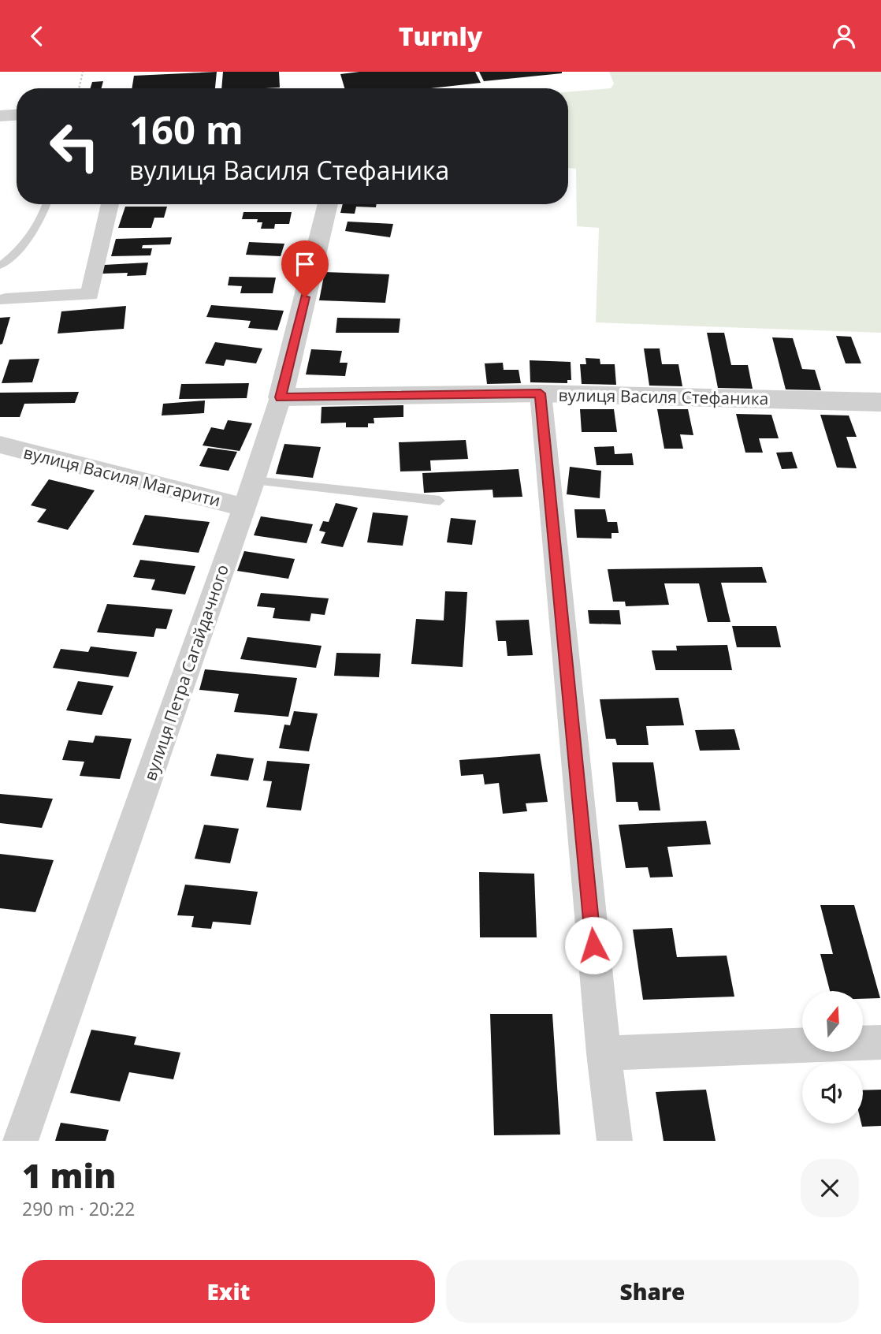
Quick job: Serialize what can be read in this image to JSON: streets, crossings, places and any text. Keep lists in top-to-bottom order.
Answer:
{
  "streets": {
    "street": ["вулиця Василя Стефаника", "вулиця Василя Магарити", "вулиця Петра Сагайдачного"]
  },
  "crossings": [
    ["вулиця Василя Стефаника", "вулиця Петра Сагайдачного"],
    ["вулиця Василя Магарити", "вулиця Петра Сагайдачного"]
  ],
  "north": "top",
  "page": {
    "header": "Turnly",
    "turn": ["160 m", "вулиця Василя Стефаника"],
    "heading": ["1 min", "290 m · 20:22"],
    "buttons": ["Exit", "Share"]
  }
}
